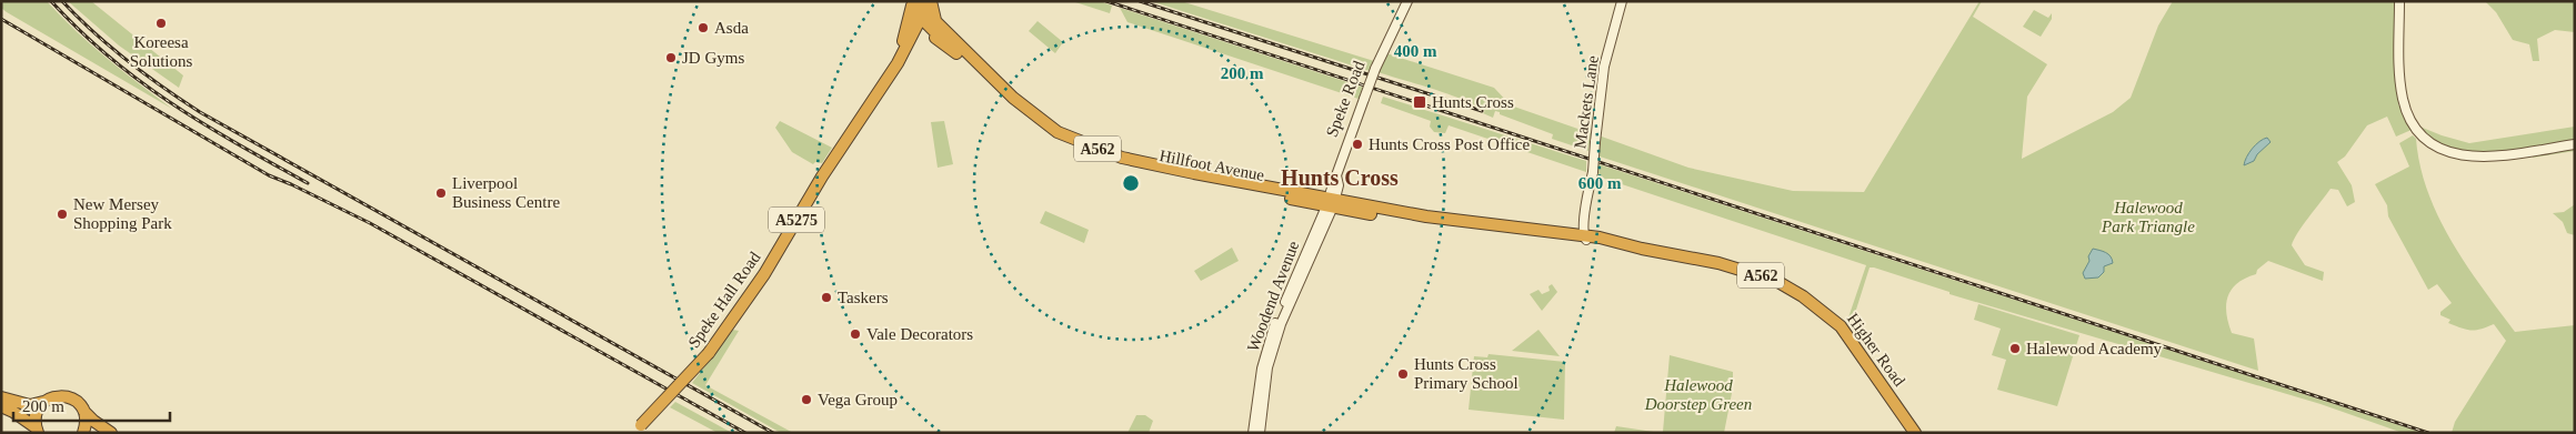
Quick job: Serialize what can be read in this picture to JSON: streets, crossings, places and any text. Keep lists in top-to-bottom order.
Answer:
{
  "streets": {
    "highway": [
      "A562",
      "Hillfoot Avenue",
      "A5275",
      "Speke Hall Road",
      "Higher Road"
    ],
    "street": ["Speke Road", "Mackets Lane", "Woodend Avenue"]
  },
  "crossings": [
    ["Speke Road", "Hillfoot Avenue"],
    ["Speke Road", "Woodend Avenue"],
    ["Mackets Lane", "Hillfoot Avenue"],
    ["Mackets Lane", "Higher Road"],
    ["Hillfoot Avenue", "Woodend Avenue"],
    ["Hillfoot Avenue", "Speke Hall Road"],
    ["Hillfoot Avenue", "Higher Road"]
  ],
  "districts": ["Hunts Cross"],
  "parks": ["Halewood Park Triangle", "Halewood Doorstep Green"],
  "places": {
    "other": [
      "Koreesa Solutions",
      "Asda",
      "JD Gyms",
      "Hunts Cross Post Office",
      "Liverpool Business Centre",
      "New Mersey Shopping Park",
      "Taskers",
      "Vale Decorators",
      "Halewood Academy",
      "Hunts Cross Primary School",
      "Vega Group"
    ],
    "transit": ["Hunts Cross"]
  },
  "scale_bar": "200 m",
  "rings": ["400 m", "200 m", "600 m"]
}
